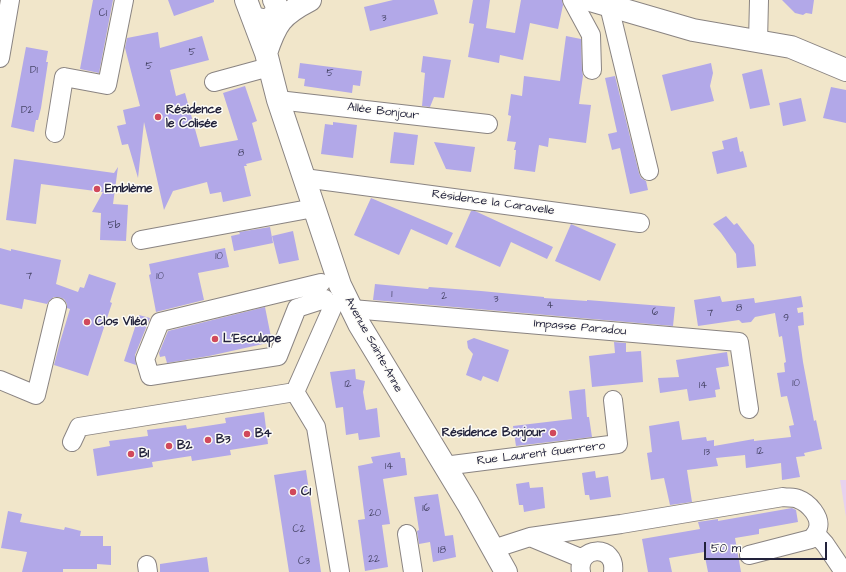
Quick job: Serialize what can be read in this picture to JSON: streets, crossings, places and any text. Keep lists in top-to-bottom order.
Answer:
{
  "streets": {
    "main road": ["Avenue Sainte-Anne"],
    "street": [
      "Allée Bonjour",
      "Résidence la Caravelle",
      "Impasse Paradou",
      "Rue Laurent Guerrero"
    ]
  },
  "crossings": [
    ["Allée Bonjour", "Avenue Sainte-Anne"],
    ["Résidence la Caravelle", "Avenue Sainte-Anne"],
    ["Impasse Paradou", "Avenue Sainte-Anne"],
    ["Avenue Sainte-Anne", "Rue Laurent Guerrero"]
  ],
  "places": [
    "Résidence le Colisée",
    "Emblème",
    "Clos Viléa",
    "L'Esculape",
    "Résidence Bonjour",
    "B4",
    "B3",
    "B2",
    "B1",
    "C1"
  ],
  "house_numbers": [
    "C1",
    "3",
    "5",
    "5",
    "D1",
    "5",
    "D2",
    "8",
    "5b",
    "10",
    "7",
    "10",
    "1",
    "2",
    "3",
    "4",
    "8",
    "6",
    "7",
    "9",
    "10",
    "12",
    "14",
    "12",
    "13",
    "14",
    "16",
    "20",
    "C2",
    "18",
    "22",
    "C3"
  ],
  "scale_bar": "50 m"
}
